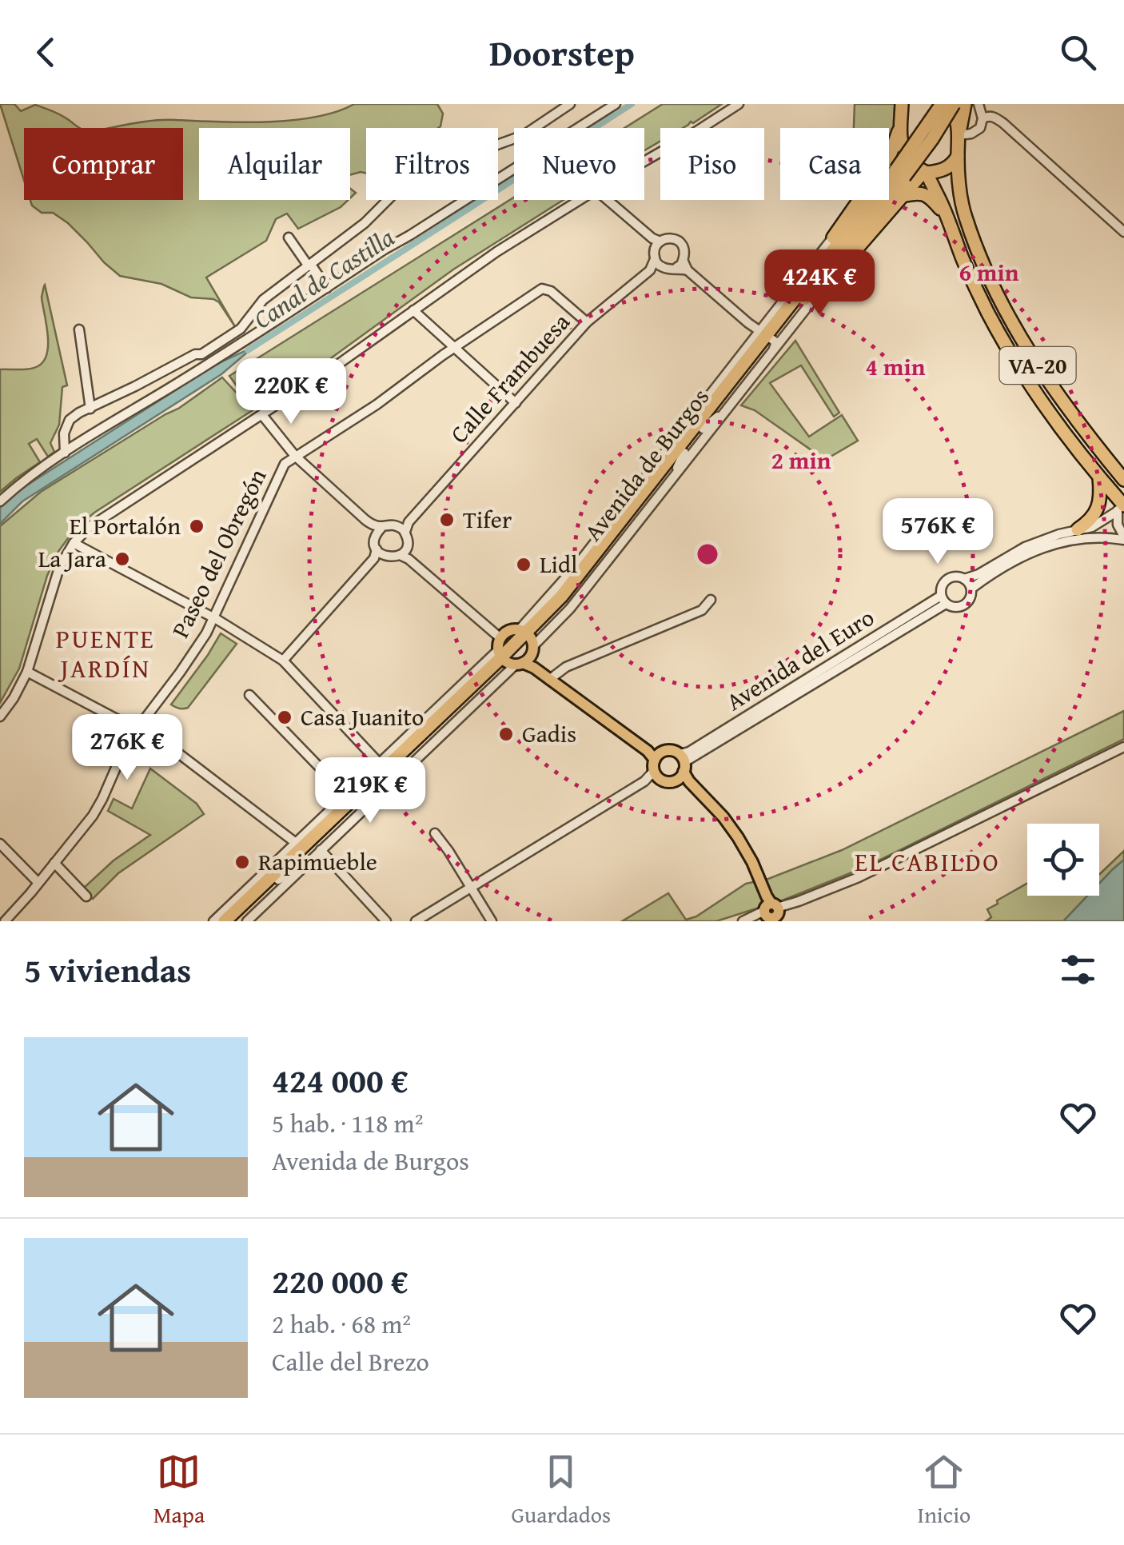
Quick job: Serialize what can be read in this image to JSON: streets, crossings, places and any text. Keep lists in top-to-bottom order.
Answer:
{
  "streets": {
    "highway": ["VA-20", "Avenida de Burgos"],
    "street": ["Calle Frambuesa", "Paseo del Obregón", "Avenida del Euro"]
  },
  "crossings": [
    ["Calle Frambuesa", "Paseo del Obregón"]
  ],
  "districts": ["PUENTE JARDÍN", "EL CABILDO"],
  "water": ["Canal de Castilla"],
  "places": [
    "Tifer",
    "El Portalón",
    "La Jara",
    "Lidl",
    "Casa Juanito",
    "Gadis",
    "Rapimueble"
  ],
  "page": {
    "header": "Doorstep",
    "chip": [
      "Comprar",
      "Alquilar",
      "Filtros",
      "Nuevo",
      "Piso",
      "Casa"
    ],
    "price": [
      "424K €",
      "220K €",
      "576K €",
      "276K €",
      "219K €"
    ],
    "heading": "5 viviendas",
    "list": [
      {
        "name": "424 000 €",
        "note": "5 hab. · 118 m² · Avenida de Burgos"
      },
      {
        "name": "220 000 €",
        "note": "2 hab. · 68 m² · Calle del Brezo"
      }
    ],
    "tabs": ["Mapa", "Guardados", "Inicio"]
  },
  "rings": ["6 min", "4 min", "2 min"]
}
